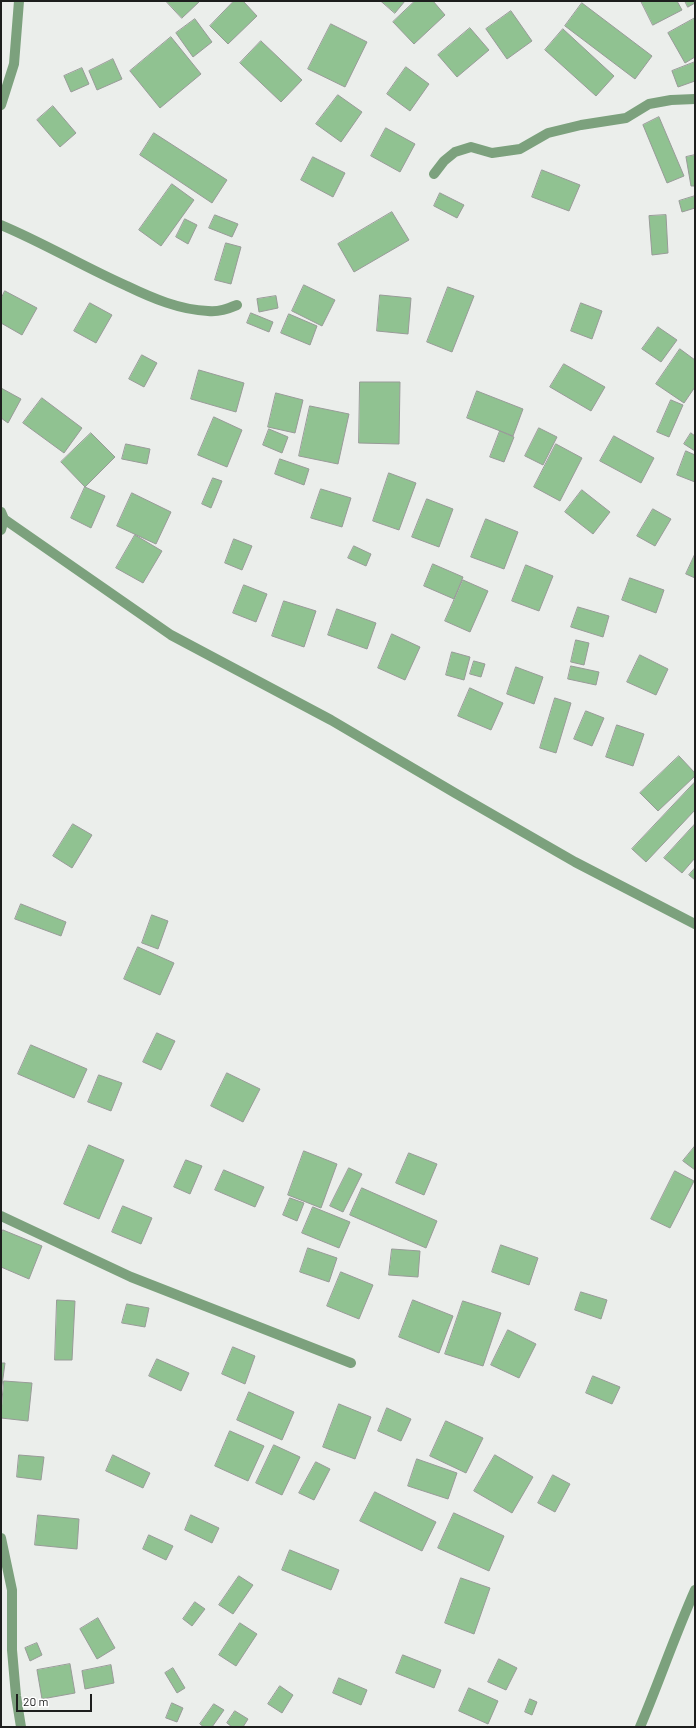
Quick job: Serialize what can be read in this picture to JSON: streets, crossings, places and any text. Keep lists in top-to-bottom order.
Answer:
{
  "scale_bar": "20 m"
}
